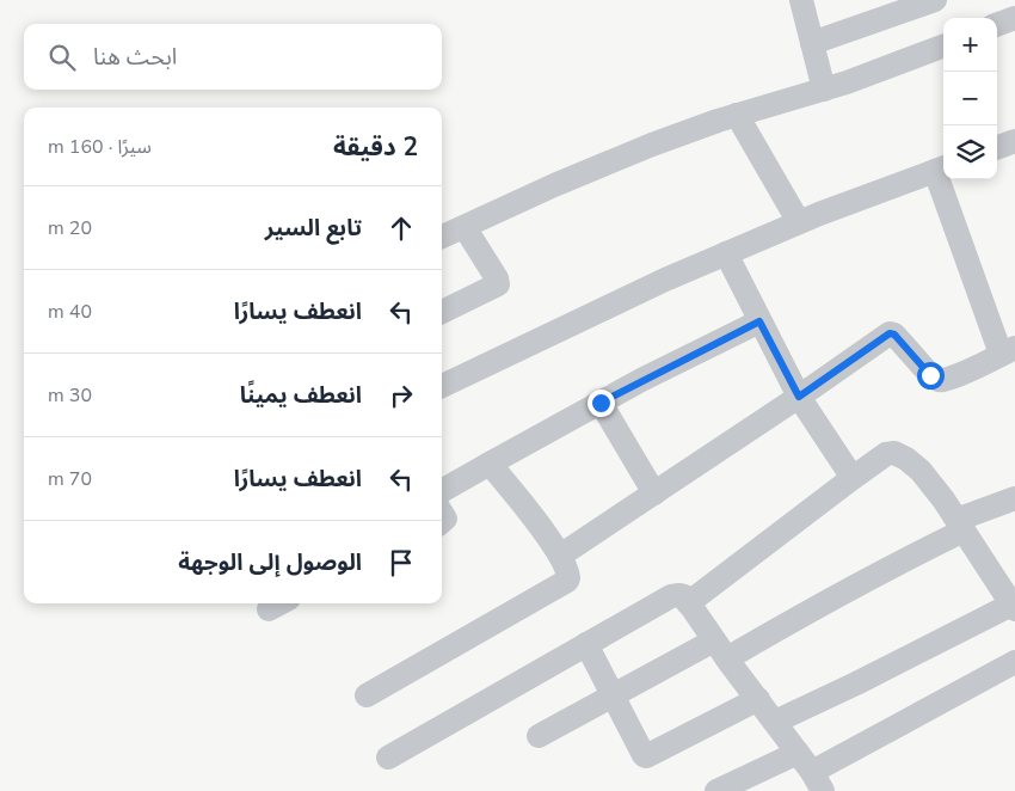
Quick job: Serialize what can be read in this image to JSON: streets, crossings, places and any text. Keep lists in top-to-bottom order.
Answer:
{
  "page": {
    "map_buttons": ["+", "−"],
    "search": "ابحث هنا",
    "heading": ["2 دقيقة", "سيرًا · 160 m"],
    "list": [
      ["تابع السير", "20 m"],
      ["انعطف يسارًا", "40 m"],
      ["انعطف يمينًا", "30 m"],
      ["انعطف يسارًا", "70 m"],
      "الوصول إلى الوجهة"
    ]
  }
}
